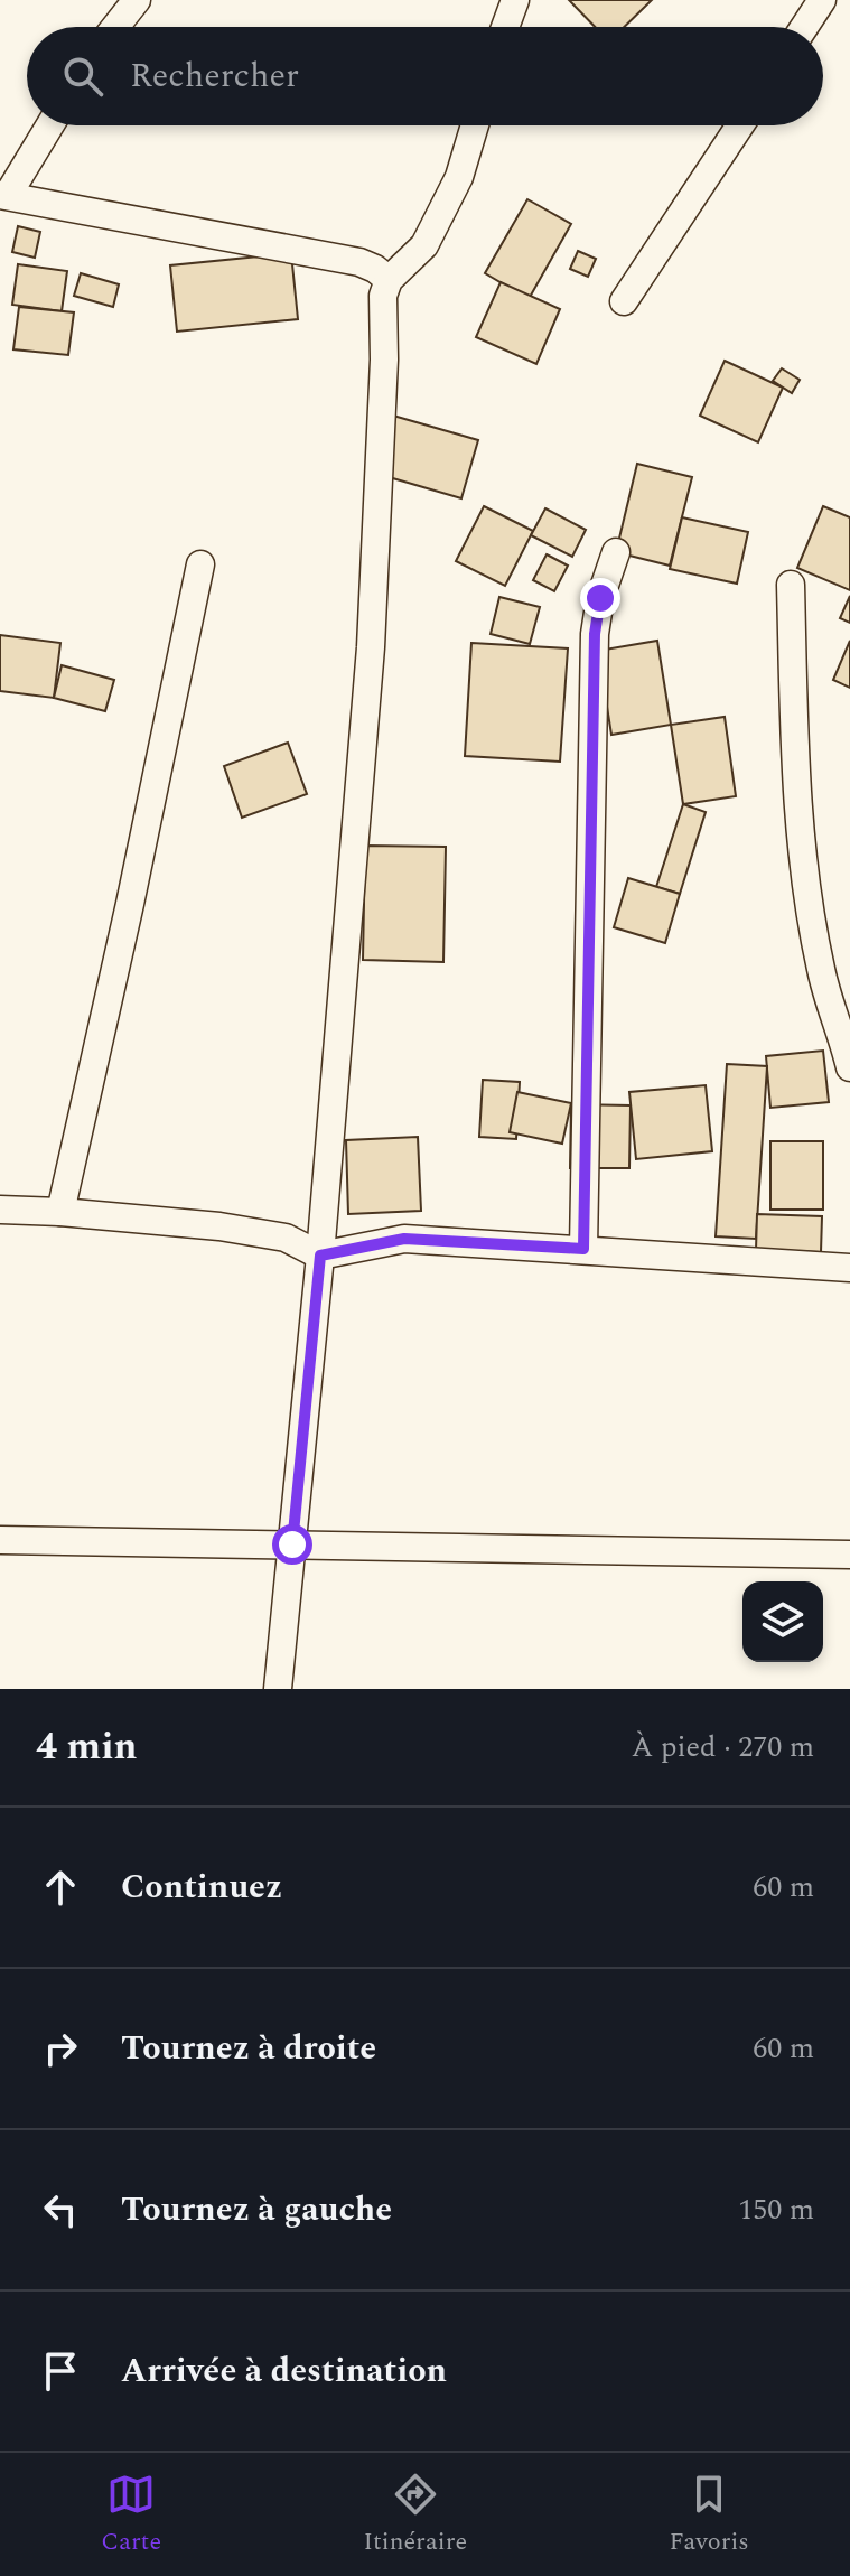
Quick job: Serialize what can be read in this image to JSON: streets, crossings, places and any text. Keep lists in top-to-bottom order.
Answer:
{
  "page": {
    "search": "Rechercher",
    "heading": ["4 min", "À pied · 270 m"],
    "list": [
      ["Continuez", "60 m"],
      ["Tournez à droite", "60 m"],
      ["Tournez à gauche", "150 m"],
      "Arrivée à destination"
    ],
    "nav": ["Carte", "Itinéraire", "Favoris"]
  }
}
